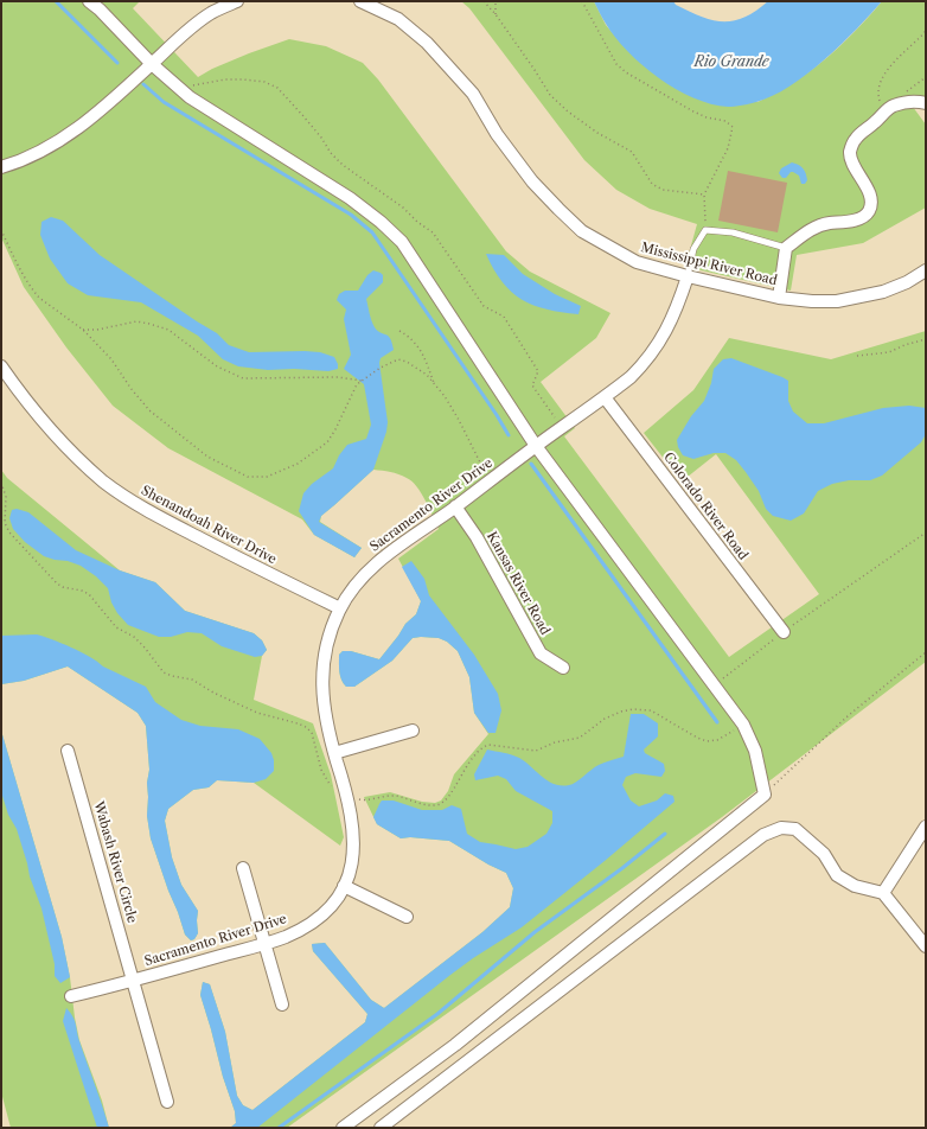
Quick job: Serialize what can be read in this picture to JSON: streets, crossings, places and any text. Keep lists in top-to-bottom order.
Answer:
{
  "streets": {
    "street": [
      "Mississippi River Road",
      "Sacramento River Drive",
      "Colorado River Road",
      "Shenandoah River Drive",
      "Kansas River Road",
      "Wabash River Circle"
    ]
  },
  "crossings": [
    ["Mississippi River Road", "Sacramento River Drive"],
    ["Sacramento River Drive", "Colorado River Road"],
    ["Sacramento River Drive", "Shenandoah River Drive"],
    ["Sacramento River Drive", "Kansas River Road"],
    ["Sacramento River Drive", "Wabash River Circle"]
  ],
  "water": ["Rio Grande"]
}
